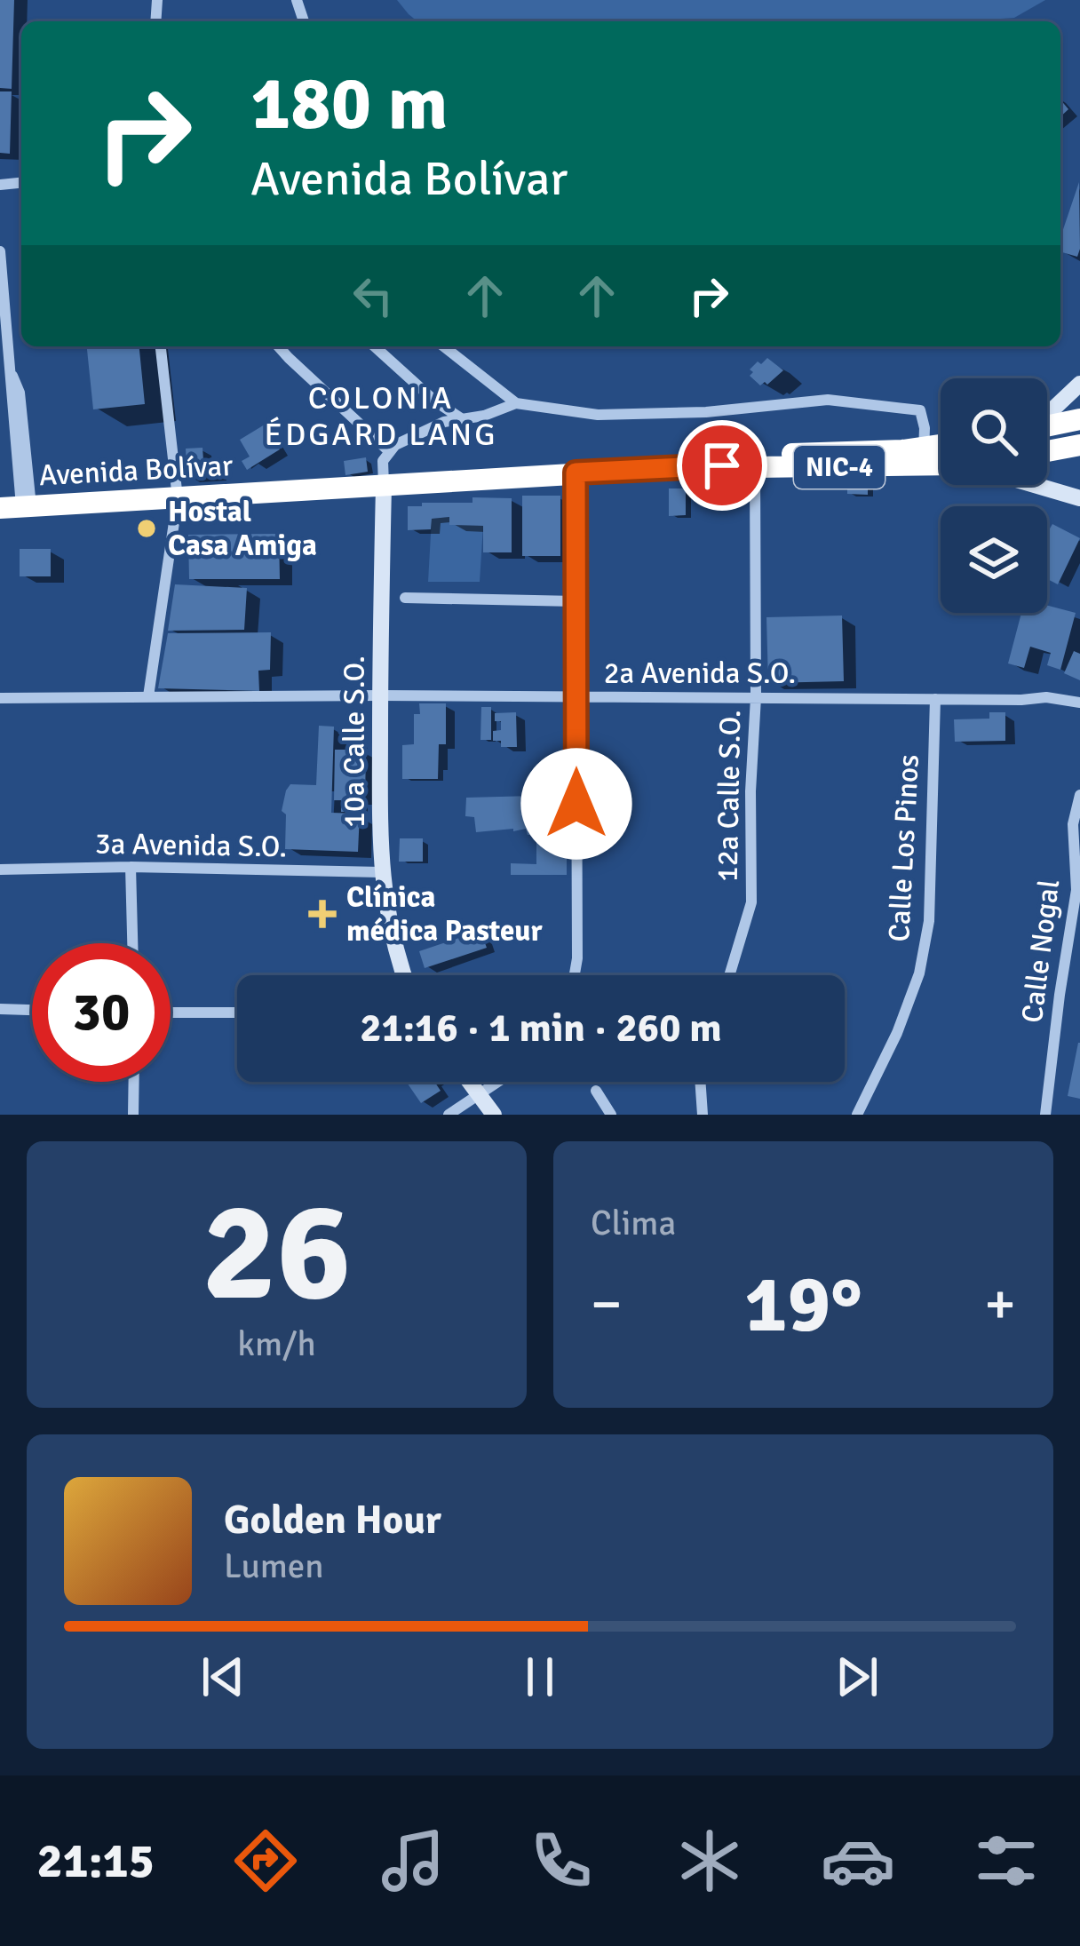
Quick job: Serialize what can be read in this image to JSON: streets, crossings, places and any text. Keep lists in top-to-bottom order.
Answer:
{
  "streets": {
    "highway": ["NIC-4", "Avenida Bolívar"],
    "street": [
      "2a Avenida S.O.",
      "10a Calle S.O.",
      "12a Calle S.O.",
      "3a Avenida S.O.",
      "Calle Los Pinos",
      "Calle Nogal"
    ]
  },
  "crossings": [
    ["Avenida Bolívar", "10a Calle S.O."],
    ["Avenida Bolívar", "12a Calle S.O."],
    ["2a Avenida S.O.", "10a Calle S.O."],
    ["2a Avenida S.O.", "12a Calle S.O."],
    ["2a Avenida S.O.", "Calle Los Pinos"],
    ["10a Calle S.O.", "3a Avenida S.O."]
  ],
  "districts": ["COLONIA ÉDGARD LANG"],
  "places": {
    "other": ["Hostal Casa Amiga"],
    "health": ["Clínica médica Pasteur"]
  },
  "page": {
    "turn": ["180 m", "Avenida Bolívar"],
    "limit": "30",
    "trip": "21:16 · 1 min · 260 m",
    "tile": [
      ["26", "km/h"],
      "Clima"
    ],
    "heat": ["−", "19°", "+"],
    "song": ["Golden Hour", "Lumen"],
    "tabs": "21:15"
  }
}
